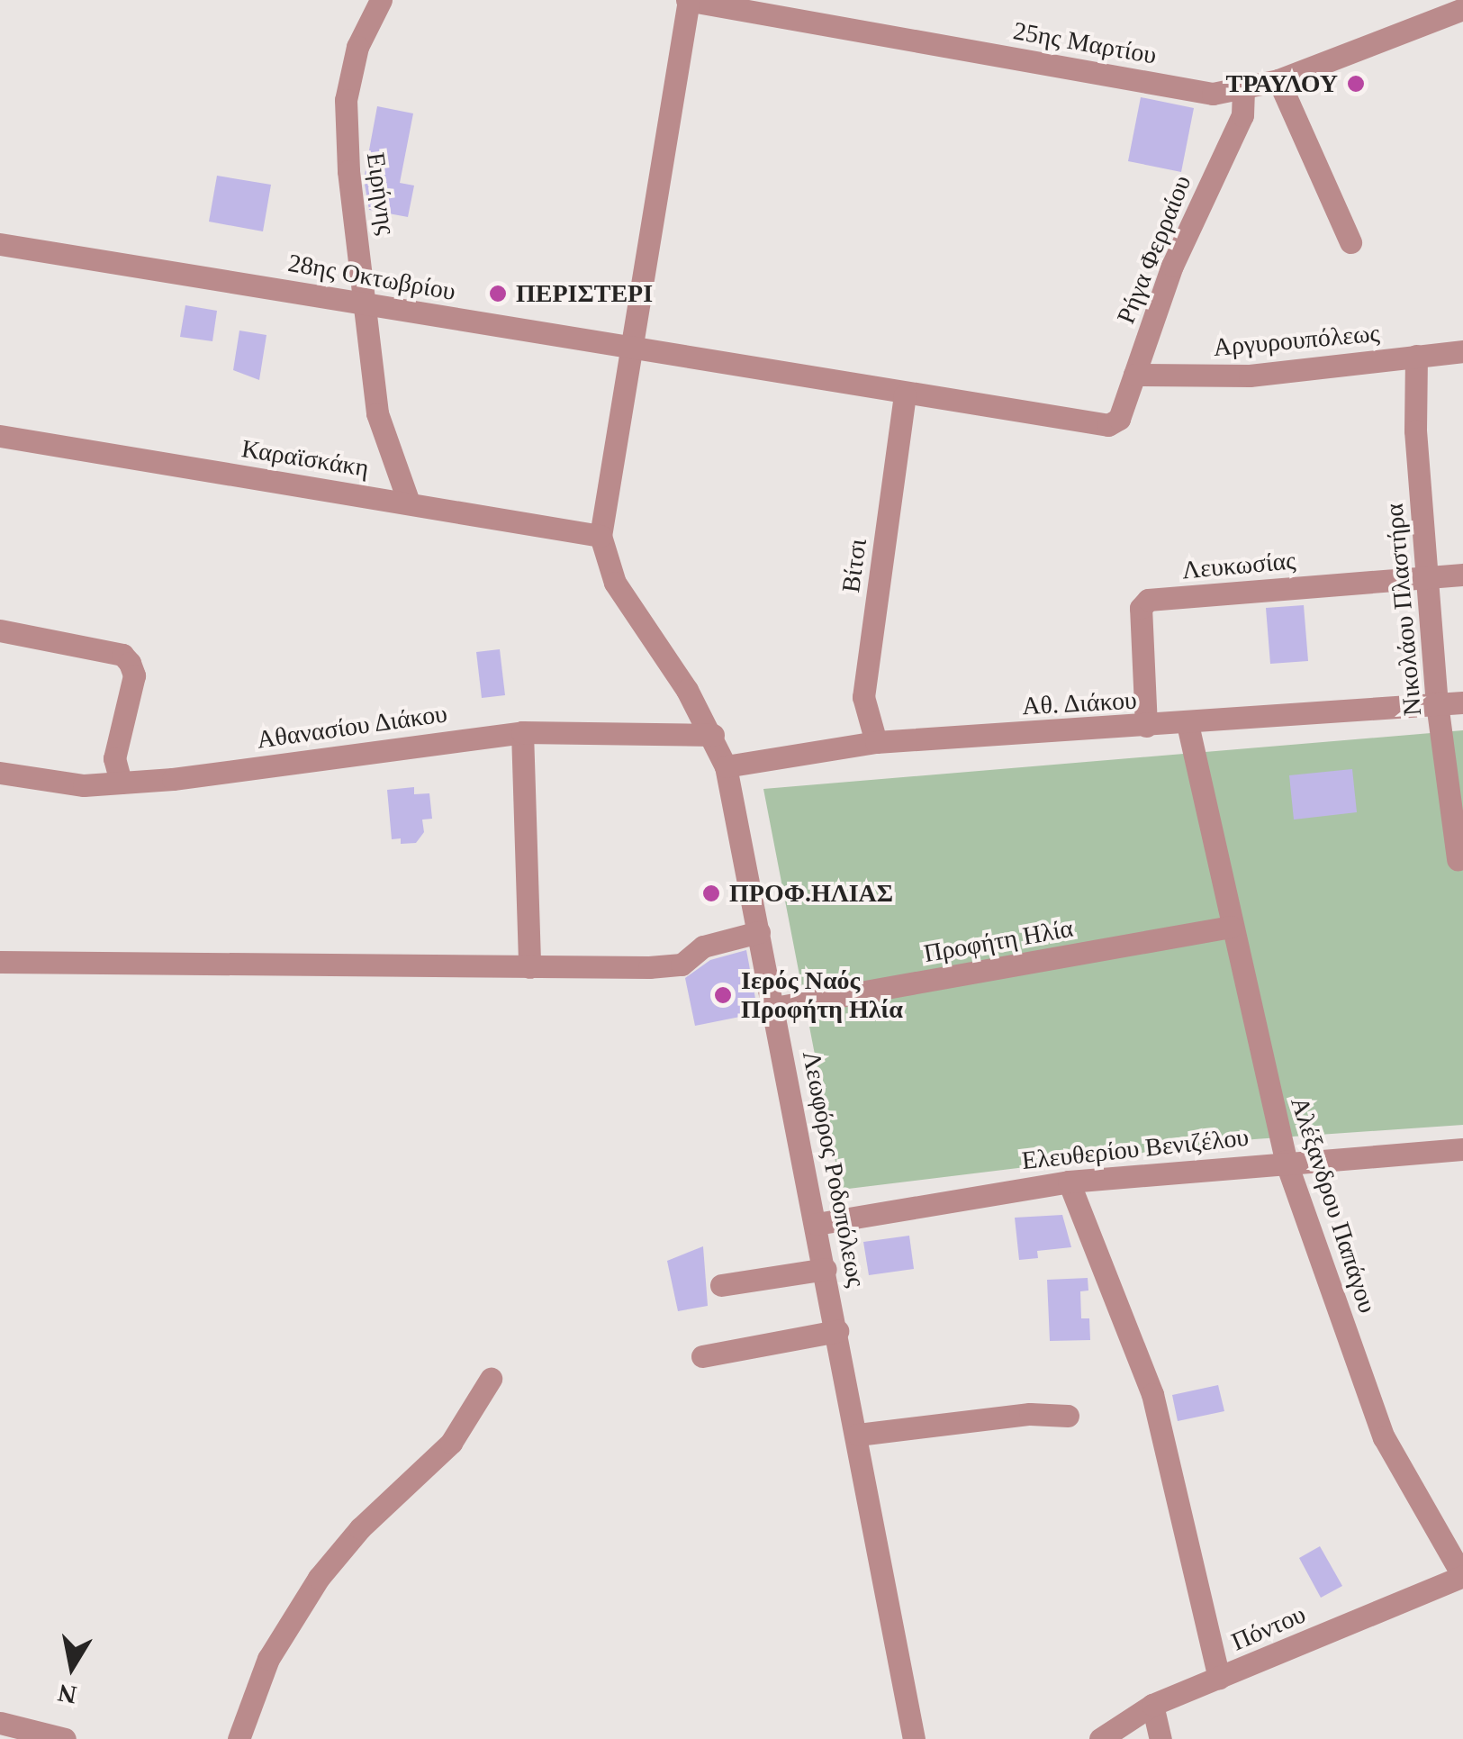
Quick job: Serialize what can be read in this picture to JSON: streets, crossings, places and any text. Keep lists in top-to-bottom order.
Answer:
{
  "streets": {
    "street": [
      "25ης Μαρτίου",
      "Ειρήνης",
      "Ρήγα Φερραίου",
      "28ης Οκτωβρίου",
      "Αργυρουπόλεως",
      "Καραϊσκάκη",
      "Βίτσι",
      "Λευκωσίας",
      "Νικολάου Πλαστήρα",
      "Αθ. Διάκου",
      "Αθανασίου Διάκου",
      "Προφήτη Ηλία",
      "Ελευθερίου Βενιζέλου",
      "Λεωφόρος Ροδοπόλεως",
      "Αλέξανδρου Παπάγου",
      "Πόντου"
    ]
  },
  "crossings": [
    ["25ης Μαρτίου", "Ρήγα Φερραίου"],
    ["25ης Μαρτίου", "Λεωφόρος Ροδοπόλεως"],
    ["Ειρήνης", "28ης Οκτωβρίου"],
    ["Ειρήνης", "Καραϊσκάκη"],
    ["Ρήγα Φερραίου", "28ης Οκτωβρίου"],
    ["Ρήγα Φερραίου", "Αργυρουπόλεως"],
    ["28ης Οκτωβρίου", "Βίτσι"],
    ["28ης Οκτωβρίου", "Λεωφόρος Ροδοπόλεως"],
    ["Αργυρουπόλεως", "Νικολάου Πλαστήρα"],
    ["Καραϊσκάκη", "Λεωφόρος Ροδοπόλεως"],
    ["Βίτσι", "Αθ. Διάκου"],
    ["Λευκωσίας", "Νικολάου Πλαστήρα"],
    ["Λευκωσίας", "Αθ. Διάκου"],
    ["Νικολάου Πλαστήρα", "Αθ. Διάκου"],
    ["Αθ. Διάκου", "Λεωφόρος Ροδοπόλεως"],
    ["Αθ. Διάκου", "Αλέξανδρου Παπάγου"],
    ["Αθανασίου Διάκου", "Λεωφόρος Ροδοπόλεως"],
    ["Προφήτη Ηλία", "Λεωφόρος Ροδοπόλεως"],
    ["Προφήτη Ηλία", "Αλέξανδρου Παπάγου"],
    ["Ελευθερίου Βενιζέλου", "Λεωφόρος Ροδοπόλεως"],
    ["Ελευθερίου Βενιζέλου", "Αλέξανδρου Παπάγου"],
    ["Αλέξανδρου Παπάγου", "Πόντου"]
  ],
  "places": [
    "ΤΡΑΥΛΟΥ",
    "ΠΕΡΙΣΤΕΡΙ",
    "ΠΡΟΦ.ΗΛΙΑΣ",
    "Ιερός Ναός Προφήτη Ηλία"
  ],
  "north": "bottom"
}
